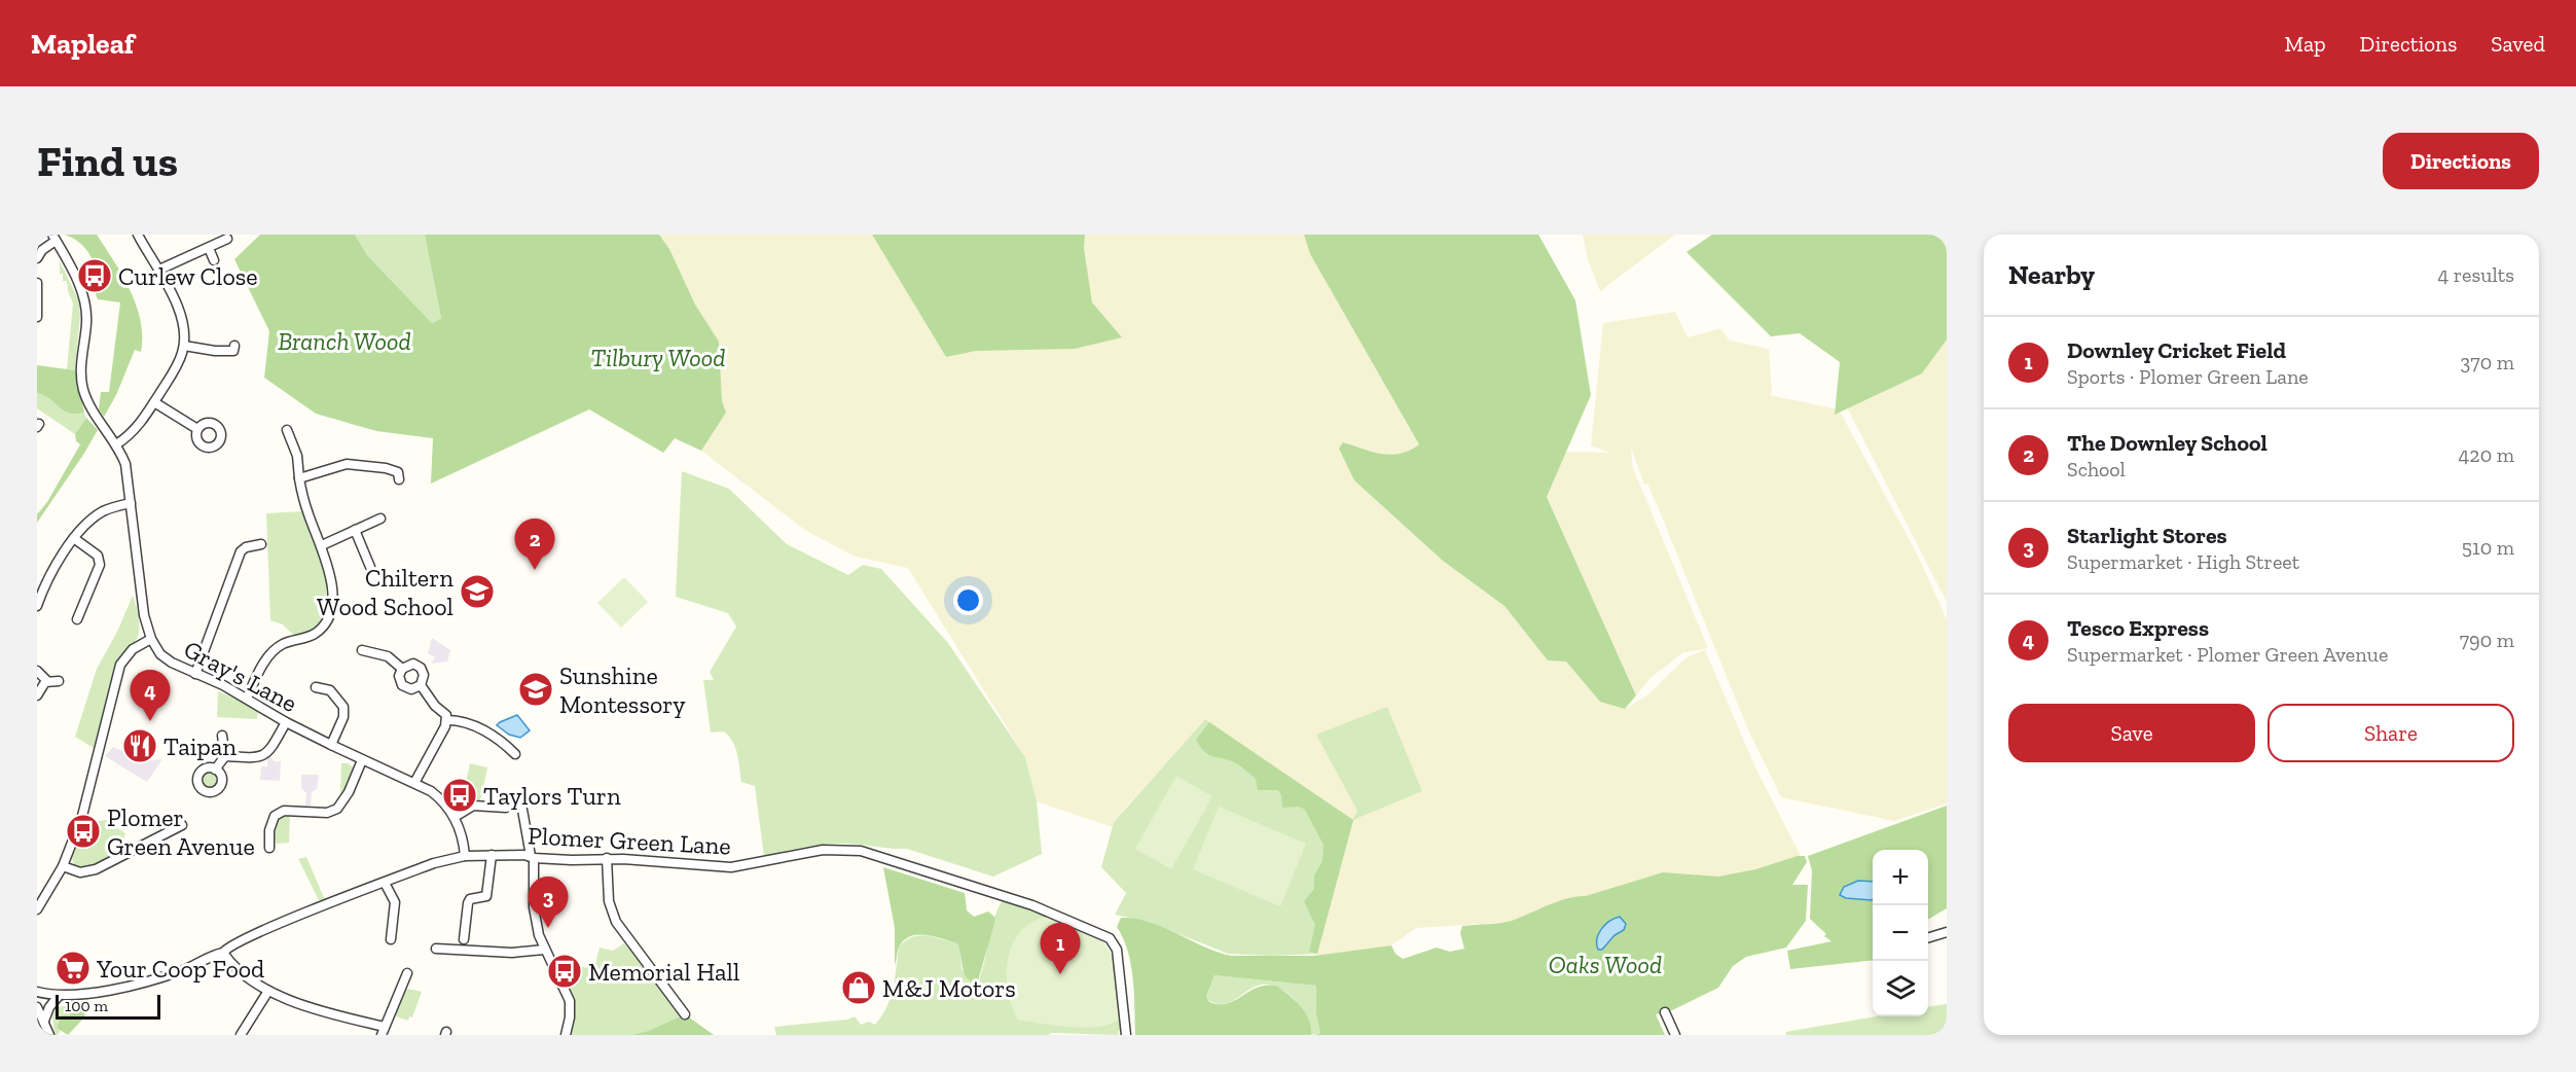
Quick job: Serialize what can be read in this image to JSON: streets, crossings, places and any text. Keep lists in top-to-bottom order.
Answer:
{
  "streets": {
    "street": ["Gray's Lane", "Plomer Green Lane"]
  },
  "crossings": [
    ["Gray's Lane", "Plomer Green Lane"]
  ],
  "parks": ["Branch Wood", "Tilbury Wood", "Oaks Wood"],
  "places": {
    "bus stop": [
      "Curlew Close",
      "Taylors Turn",
      "Plomer Green Avenue",
      "Memorial Hall"
    ],
    "school or university": ["Chiltern Wood School", "Sunshine Montessory"],
    "restaurant": ["Taipan"],
    "supermarket": ["Your Coop Food"],
    "shop": ["M&J Motors"]
  },
  "scale_bar": "100 m",
  "page": {
    "header": "Mapleaf",
    "nav": ["Map", "Directions", "Saved"],
    "buttons": [
      "Directions",
      ["Save", "Share"]
    ],
    "title": "Find us",
    "heading": ["Nearby", "4 results"],
    "list": [
      {
        "mark": "1",
        "name": "Downley Cricket Field",
        "note": "Sports · Plomer Green Lane",
        "value": "370 m"
      },
      {
        "mark": "2",
        "name": "The Downley School",
        "note": "School",
        "value": "420 m"
      },
      {
        "mark": "3",
        "name": "Starlight Stores",
        "note": "Supermarket · High Street",
        "value": "510 m"
      },
      {
        "mark": "4",
        "name": "Tesco Express",
        "note": "Supermarket · Plomer Green Avenue",
        "value": "790 m"
      }
    ],
    "pins": [
      "2",
      "4",
      "3",
      "1"
    ],
    "map_buttons": ["+", "−"],
    "scale": "100 m"
  }
}
